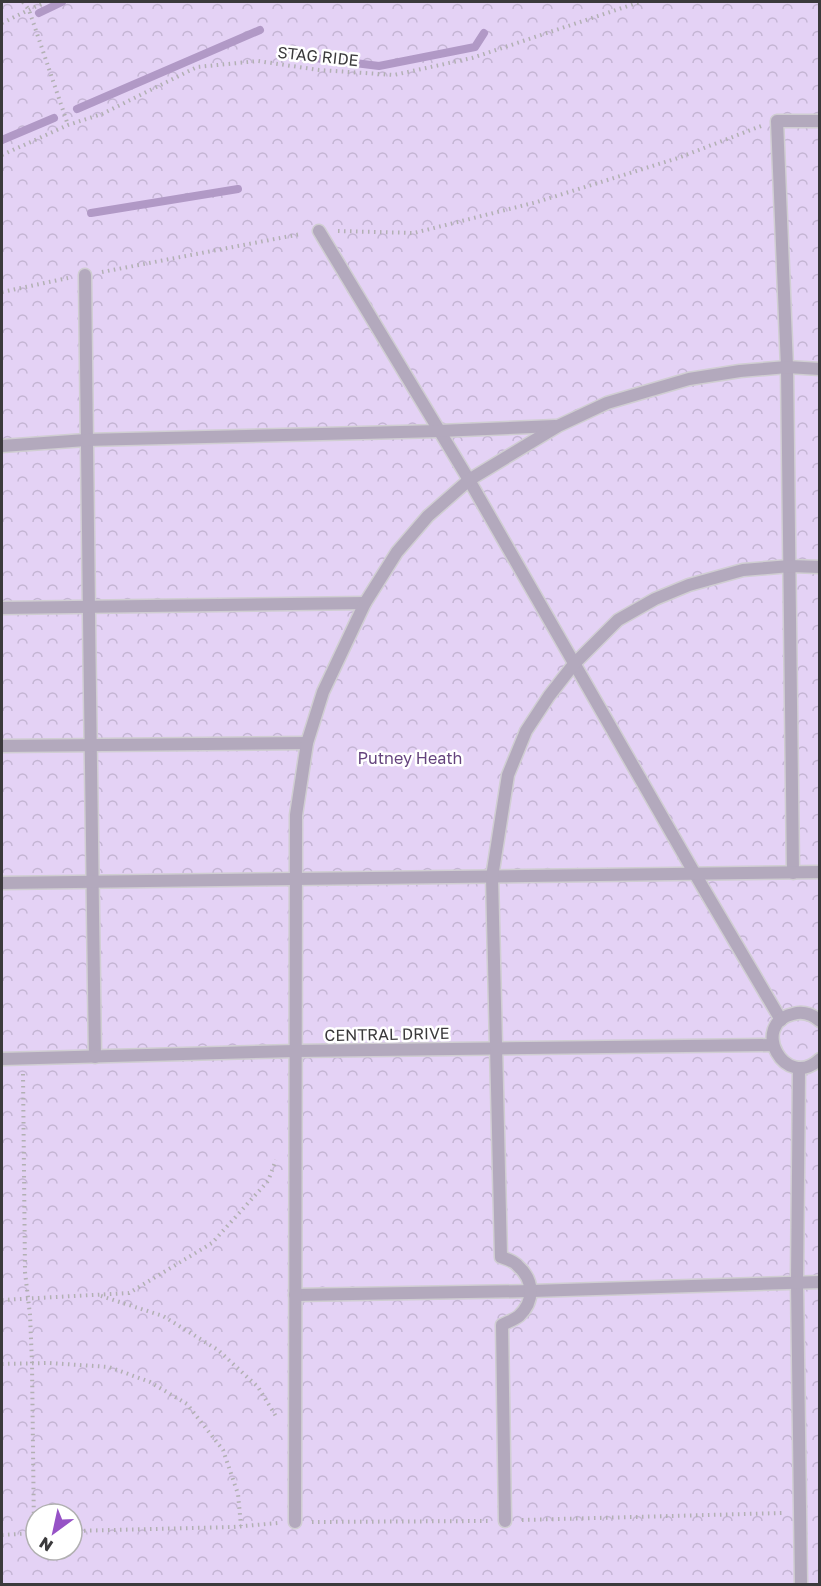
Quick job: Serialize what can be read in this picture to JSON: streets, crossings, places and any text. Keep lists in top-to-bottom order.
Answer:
{
  "streets": {
    "lane": ["CENTRAL DRIVE"],
    "path": ["STAG RIDE"]
  },
  "parks": ["Putney Heath"],
  "north": "bottom left"
}
